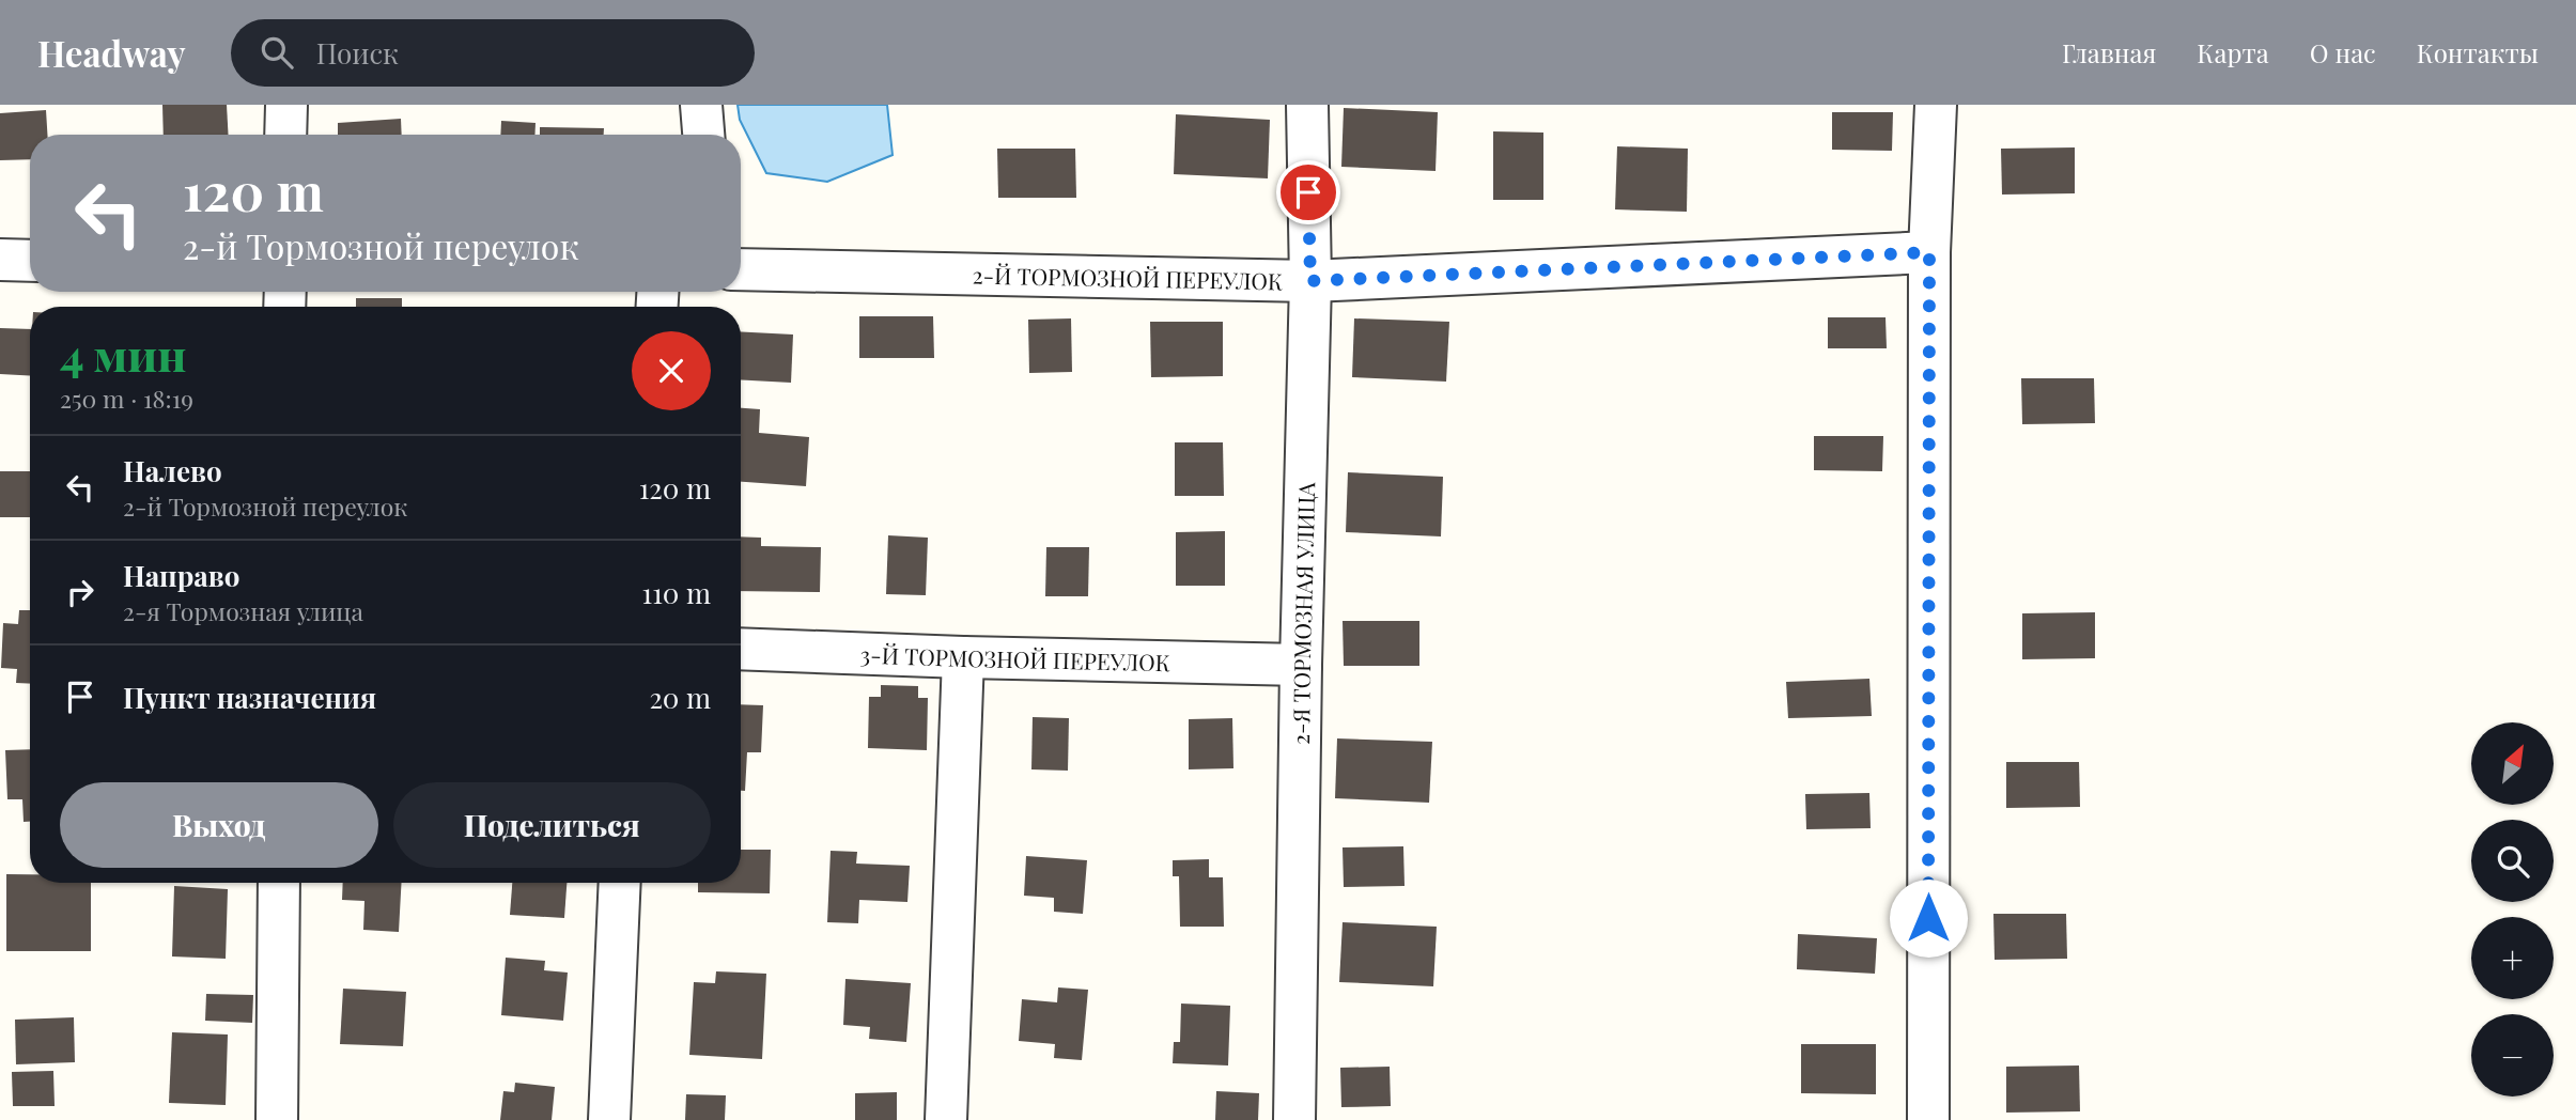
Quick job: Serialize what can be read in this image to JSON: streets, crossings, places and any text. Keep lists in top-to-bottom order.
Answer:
{
  "streets": {
    "street": ["2-Й ТОРМОЗНОЙ ПЕРЕУЛОК", "2-Я ТОРМОЗНАЯ УЛИЦА", "3-Й ТОРМОЗНОЙ ПЕРЕУЛОК"]
  },
  "crossings": [
    ["2-Й ТОРМОЗНОЙ ПЕРЕУЛОК", "2-Я ТОРМОЗНАЯ УЛИЦА"],
    ["2-Я ТОРМОЗНАЯ УЛИЦА", "3-Й ТОРМОЗНОЙ ПЕРЕУЛОК"]
  ],
  "north": "top right",
  "page": {
    "header": "Headway",
    "search": "Поиск",
    "nav": [
      "Главная",
      "Карта",
      "О нас",
      "Контакты"
    ],
    "turn": ["120 m", "2-й Тормозной переулок"],
    "heading": ["4 мин", "250 m · 18:19"],
    "list": [
      {
        "name": "Налево",
        "note": "2-й Тормозной переулок",
        "value": "120 m"
      },
      {
        "name": "Направо",
        "note": "2-я Тормозная улица",
        "value": "110 m"
      },
      {
        "name": "Пункт назначения",
        "value": "20 m"
      }
    ],
    "map_buttons": ["+", "−"],
    "buttons": ["Выход", "Поделиться"]
  }
}
